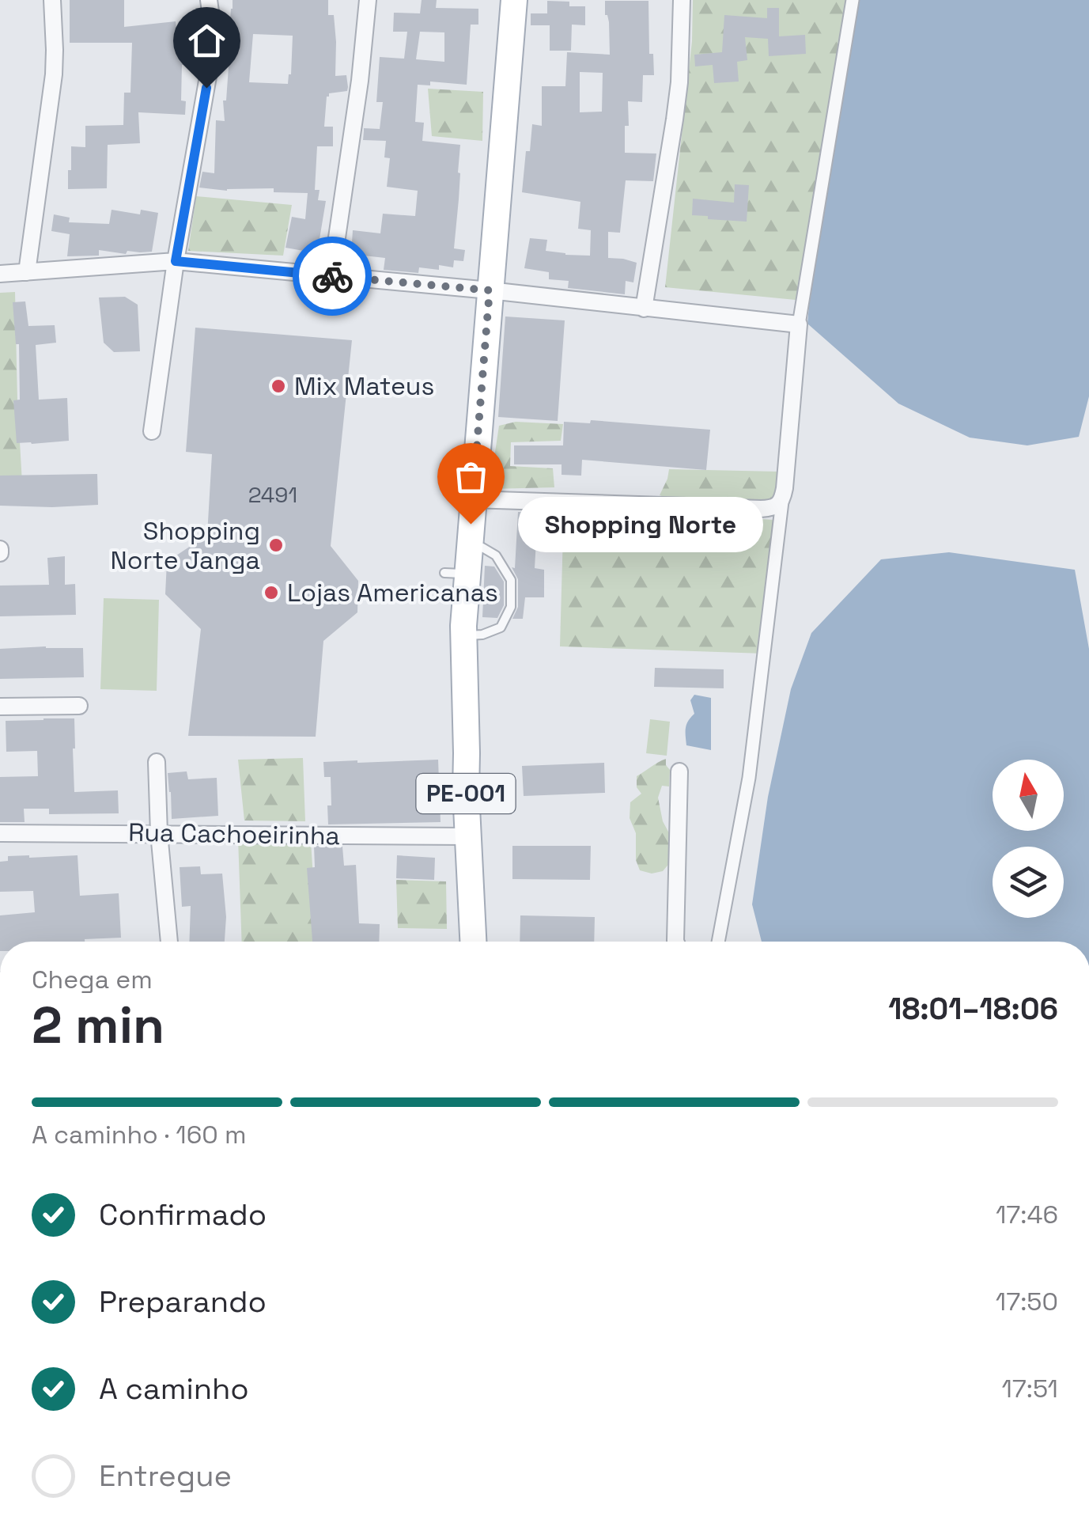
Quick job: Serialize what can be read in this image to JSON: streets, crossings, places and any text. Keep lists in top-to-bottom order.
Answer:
{
  "streets": {
    "main road": ["PE-001"],
    "street": ["Rua Cachoeirinha"]
  },
  "crossings": [
    ["PE-001", "Rua Cachoeirinha"]
  ],
  "places": [
    "Mix Mateus",
    "Shopping Norte",
    "Shopping Norte Janga",
    "Lojas Americanas"
  ],
  "house_numbers": ["2491"],
  "north": "top",
  "page": {
    "bubble": "Shopping Norte",
    "heading": ["2 min", "Chega em", "18:01–18:06"],
    "bar": "A caminho · 160 m",
    "list": [
      ["Confirmado", "17:46"],
      ["Preparando", "17:50"],
      ["A caminho", "17:51"],
      "Entregue"
    ]
  }
}
